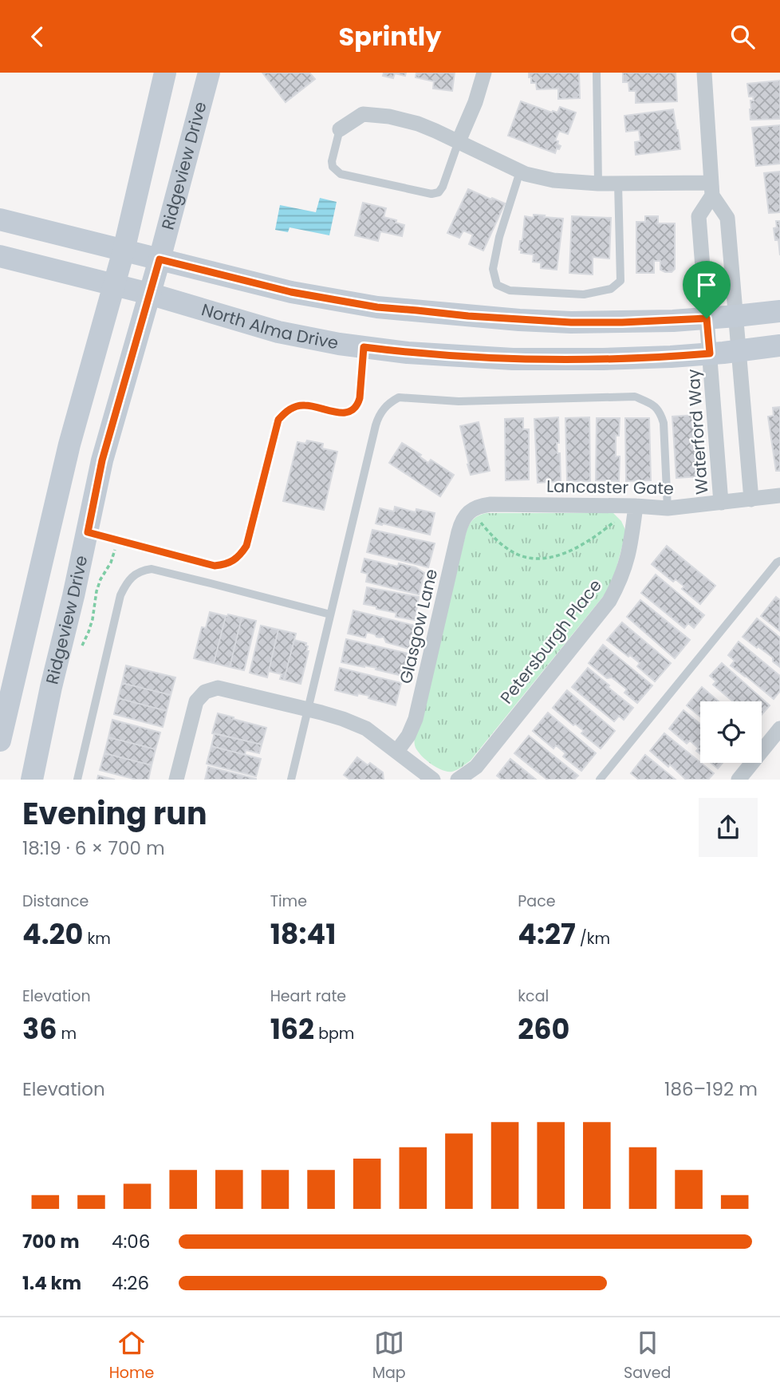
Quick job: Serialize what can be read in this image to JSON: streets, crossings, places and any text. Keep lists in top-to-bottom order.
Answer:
{
  "streets": {
    "main road": ["Ridgeview Drive", "North Alma Drive"],
    "street": [
      "Waterford Way",
      "Lancaster Gate",
      "Glasgow Lane",
      "Petersburgh Place"
    ]
  },
  "crossings": [
    ["Ridgeview Drive", "North Alma Drive"],
    ["North Alma Drive", "Waterford Way"],
    ["Waterford Way", "Lancaster Gate"],
    ["Lancaster Gate", "Glasgow Lane"],
    ["Lancaster Gate", "Petersburgh Place"]
  ],
  "page": {
    "header": "Sprintly",
    "heading": ["Evening run", "18:19 · 6 × 700 m"],
    "stats": [
      ["Distance", "4.20 km"],
      ["Time", "18:41"],
      ["Pace", "4:27 /km"],
      ["Elevation", "36 m"],
      ["Heart rate", "162 bpm"],
      ["kcal", "260"]
    ],
    "chart": ["Elevation", "186–192 m"],
    "list": [
      {
        "name": "700 m",
        "note": "4:06"
      },
      {
        "name": "1.4 km",
        "note": "4:26"
      }
    ],
    "tabs": ["Home", "Map", "Saved"]
  }
}
